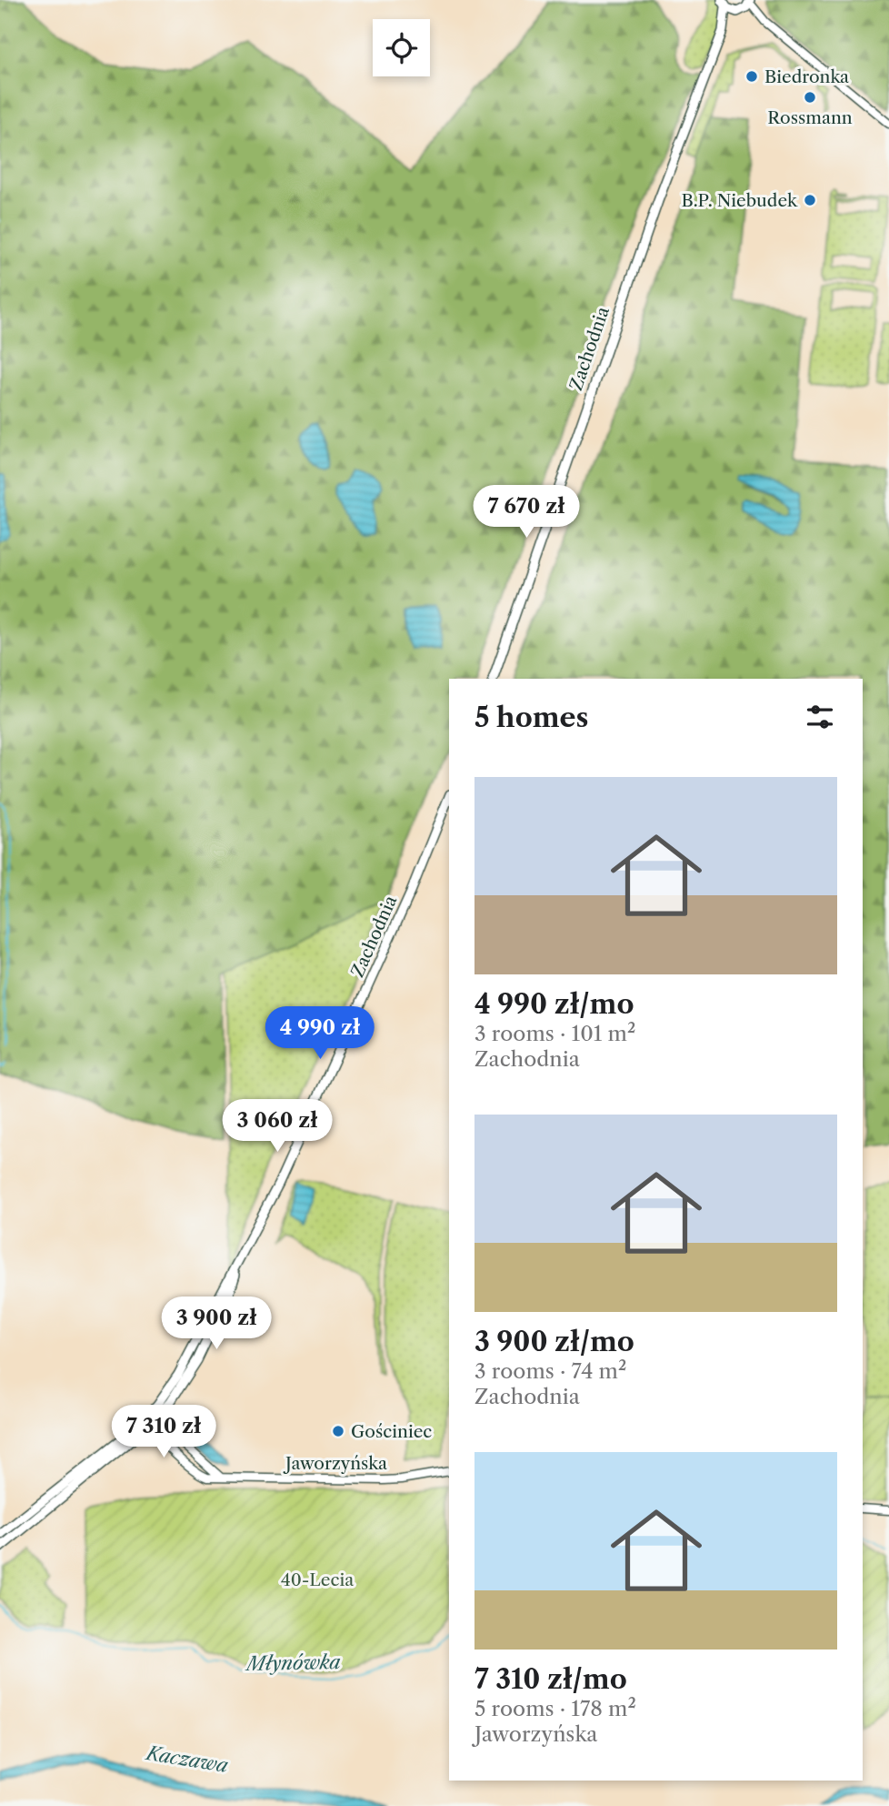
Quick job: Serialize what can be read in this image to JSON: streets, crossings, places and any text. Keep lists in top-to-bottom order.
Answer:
{
  "streets": {
    "main road": ["Zachodnia"],
    "street": ["Jaworzyńska"]
  },
  "crossings": [
    ["Zachodnia", "Jaworzyńska"]
  ],
  "water": ["Młynówka", "Kaczawa"],
  "parks": ["40-Lecia"],
  "places": [
    "Biedronka",
    "Rossmann",
    "B.P. Niebudek",
    "Gościniec"
  ],
  "page": {
    "price": [
      "7 670 zł",
      "4 990 zł",
      "3 060 zł",
      "3 900 zł",
      "7 310 zł"
    ],
    "heading": "5 homes",
    "list": [
      {
        "name": "4 990 zł/mo",
        "note": "3 rooms · 101 m² · Zachodnia"
      },
      {
        "name": "3 900 zł/mo",
        "note": "3 rooms · 74 m² · Zachodnia"
      },
      {
        "name": "7 310 zł/mo",
        "note": "5 rooms · 178 m² · Jaworzyńska"
      }
    ]
  }
}
